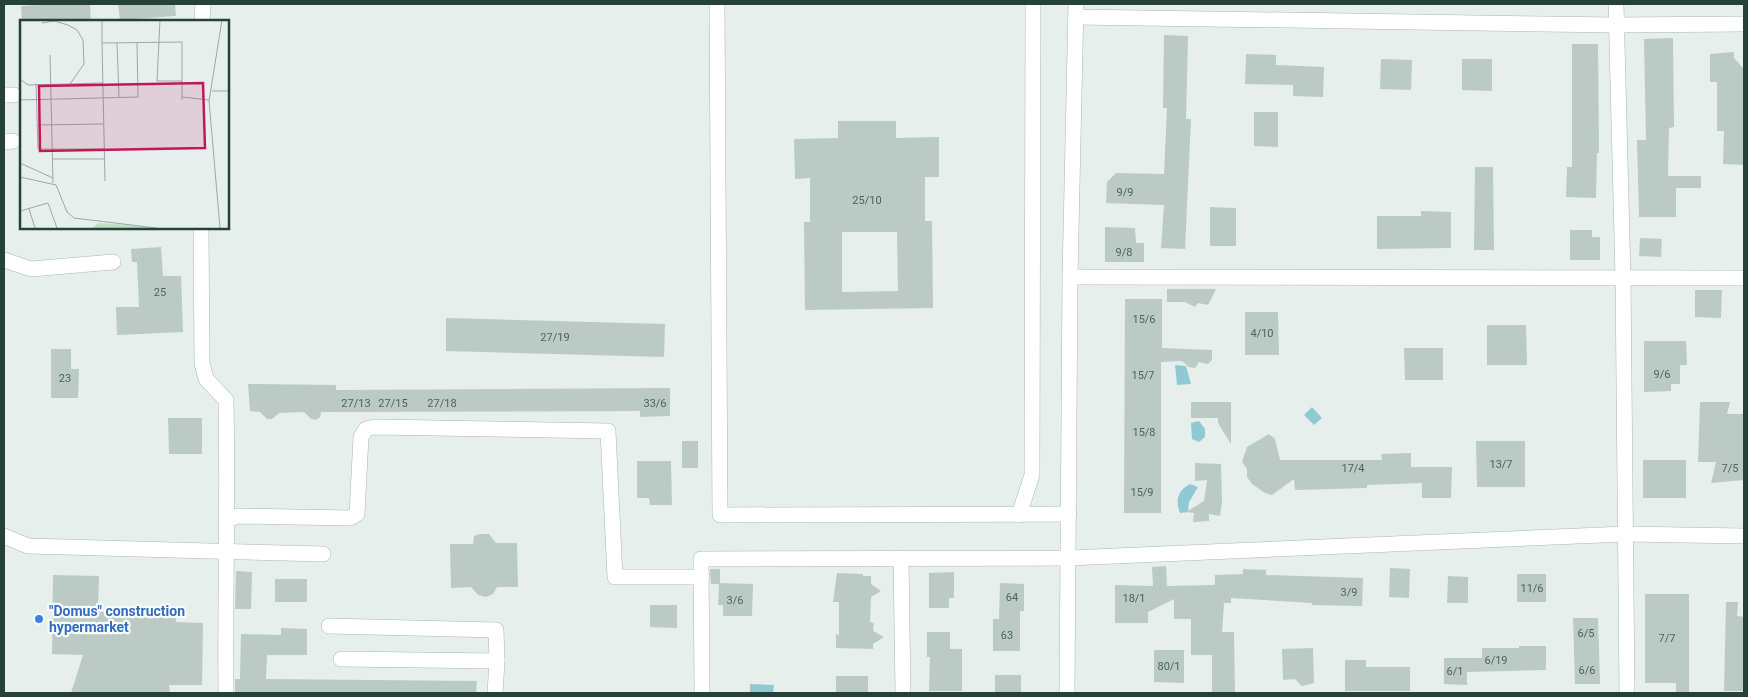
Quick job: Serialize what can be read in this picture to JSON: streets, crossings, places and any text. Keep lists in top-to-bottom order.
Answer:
{
  "places": ["\"Domus\" construction hypermarket"],
  "house_numbers": [
    "9/9",
    "25/10",
    "9/8",
    "25",
    "15/6",
    "4/10",
    "27/19",
    "9/6",
    "15/7",
    "23",
    "27/13",
    "27/15",
    "27/18",
    "33/6",
    "15/8",
    "13/7",
    "17/4",
    "7/5",
    "15/9",
    "11/6",
    "3/9",
    "64",
    "18/1",
    "3/6",
    "6/5",
    "63",
    "7/7",
    "6/19",
    "80/1",
    "6/6",
    "6/1"
  ]
}
